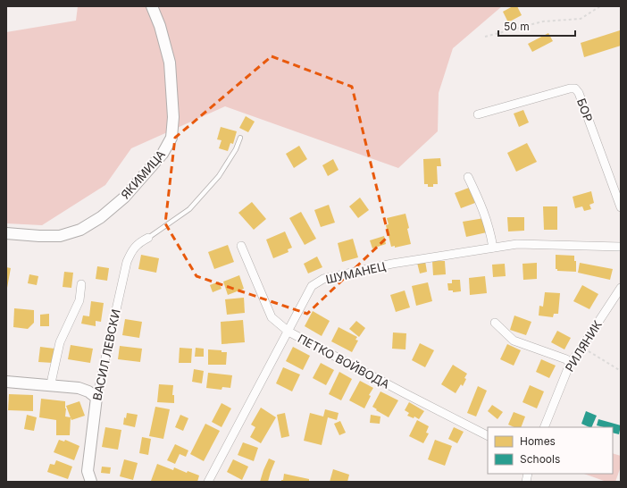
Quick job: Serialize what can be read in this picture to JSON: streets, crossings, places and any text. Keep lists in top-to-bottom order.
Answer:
{
  "streets": {
    "street": [
      "БОР",
      "ЯКИМИЦА",
      "ШУМАНЕЦ",
      "РИЛЯНИК",
      "ВАСИЛ ЛЕВСКИ",
      "ПЕТКО ВОЙВОДА"
    ]
  },
  "crossings": [
    ["ШУМАНЕЦ", "ПЕТКО ВОЙВОДА"]
  ],
  "legend": ["Homes", "Schools"],
  "scale_bar": "50 m"
}
